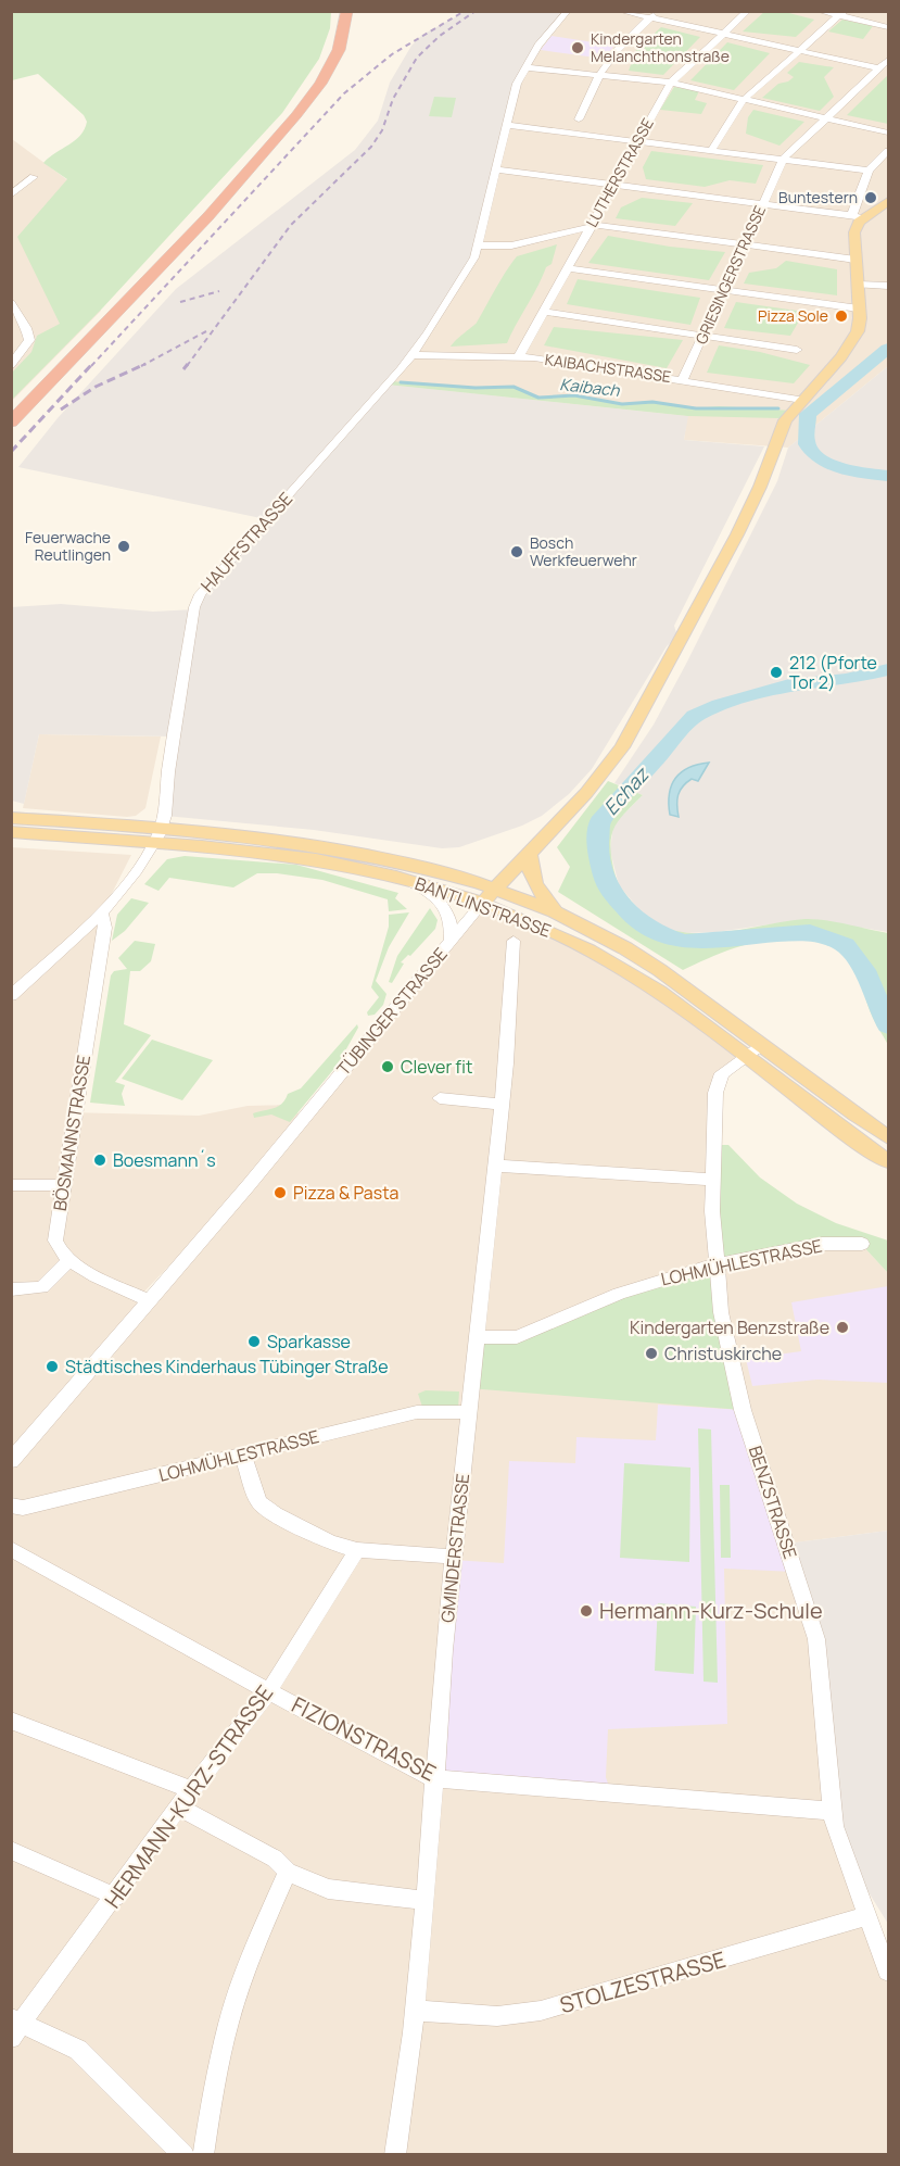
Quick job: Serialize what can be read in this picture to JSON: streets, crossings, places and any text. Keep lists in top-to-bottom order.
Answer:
{
  "streets": {
    "main road": ["BANTLINSTRASSE", "TÜBINGER STRASSE"],
    "street": [
      "LUTHERSTRASSE",
      "GRIESINGERSTRASSE",
      "KAIBACHSTRASSE",
      "HAUFFSTRASSE",
      "BÖSMANNSTRASSE",
      "LOHMÜHLESTRASSE",
      "BENZSTRASSE",
      "GMINDERSTRASSE",
      "FIZIONSTRASSE",
      "HERMANN-KURZ-STRASSE",
      "STOLZESTRASSE"
    ]
  },
  "crossings": [
    ["LUTHERSTRASSE", "KAIBACHSTRASSE"],
    ["GRIESINGERSTRASSE", "KAIBACHSTRASSE"],
    ["KAIBACHSTRASSE", "HAUFFSTRASSE"],
    ["KAIBACHSTRASSE", "TÜBINGER STRASSE"],
    ["HAUFFSTRASSE", "BANTLINSTRASSE"],
    ["HAUFFSTRASSE", "BÖSMANNSTRASSE"],
    ["BANTLINSTRASSE", "TÜBINGER STRASSE"],
    ["BANTLINSTRASSE", "BENZSTRASSE"],
    ["LOHMÜHLESTRASSE", "BENZSTRASSE"],
    ["LOHMÜHLESTRASSE", "GMINDERSTRASSE"],
    ["BENZSTRASSE", "FIZIONSTRASSE"],
    ["BENZSTRASSE", "STOLZESTRASSE"],
    ["GMINDERSTRASSE", "FIZIONSTRASSE"],
    ["GMINDERSTRASSE", "STOLZESTRASSE"],
    ["FIZIONSTRASSE", "HERMANN-KURZ-STRASSE"]
  ],
  "water": ["Kaibach", "Echaz"],
  "places": [
    "Kindergarten Melanchthonstraße",
    "Buntestern",
    "Pizza Sole",
    "Feuerwache Reutlingen",
    "Bosch Werkfeuerwehr",
    "212 (Pforte Tor 2)",
    "Clever fit",
    "Boesmann´s",
    "Pizza & Pasta",
    "Kindergarten Benzstraße",
    "Sparkasse",
    "Christuskirche",
    "Städtisches Kinderhaus Tübinger Straße",
    "Hermann-Kurz-Schule"
  ]
}
